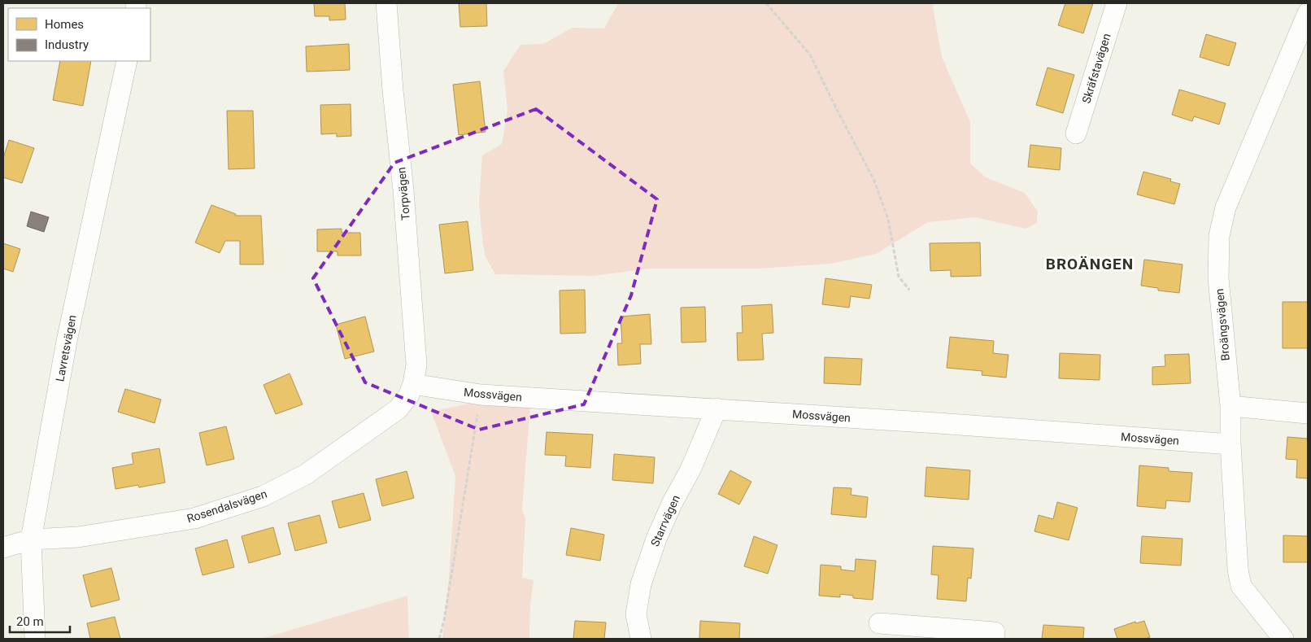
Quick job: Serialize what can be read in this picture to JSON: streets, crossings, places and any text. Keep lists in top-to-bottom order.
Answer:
{
  "streets": {
    "street": [
      "Skräfstavägen",
      "Torpvägen",
      "Broängsvägen",
      "Lavretsvägen",
      "Mossvägen",
      "Rosendalsvägen",
      "Starrvägen"
    ]
  },
  "crossings": [
    ["Torpvägen", "Mossvägen"],
    ["Torpvägen", "Rosendalsvägen"],
    ["Broängsvägen", "Mossvägen"],
    ["Lavretsvägen", "Rosendalsvägen"],
    ["Mossvägen", "Rosendalsvägen"],
    ["Mossvägen", "Starrvägen"]
  ],
  "districts": ["BROÄNGEN"],
  "legend": ["Homes", "Industry"],
  "scale_bar": "20 m"
}
